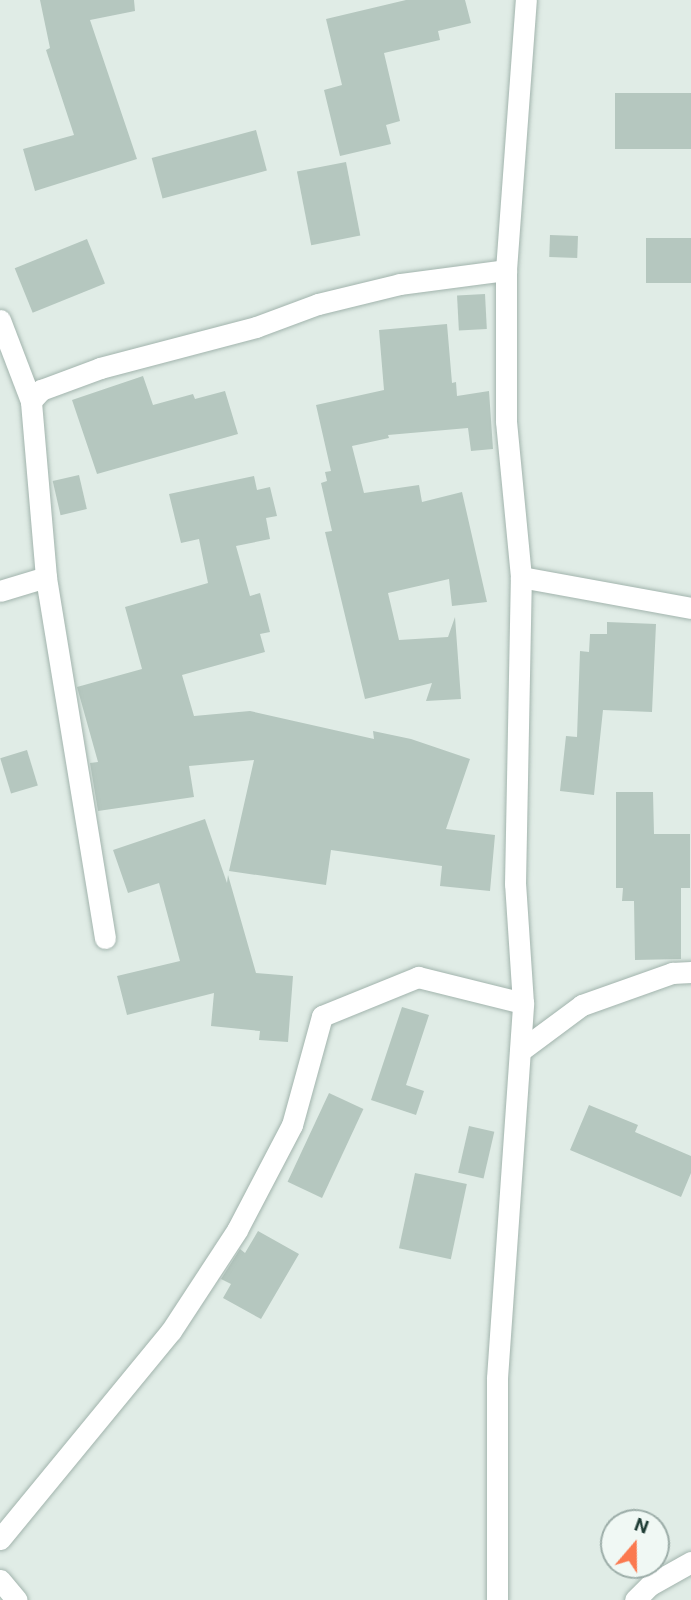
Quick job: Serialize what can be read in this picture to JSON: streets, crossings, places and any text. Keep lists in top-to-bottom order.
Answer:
{
  "north": "top"
}
